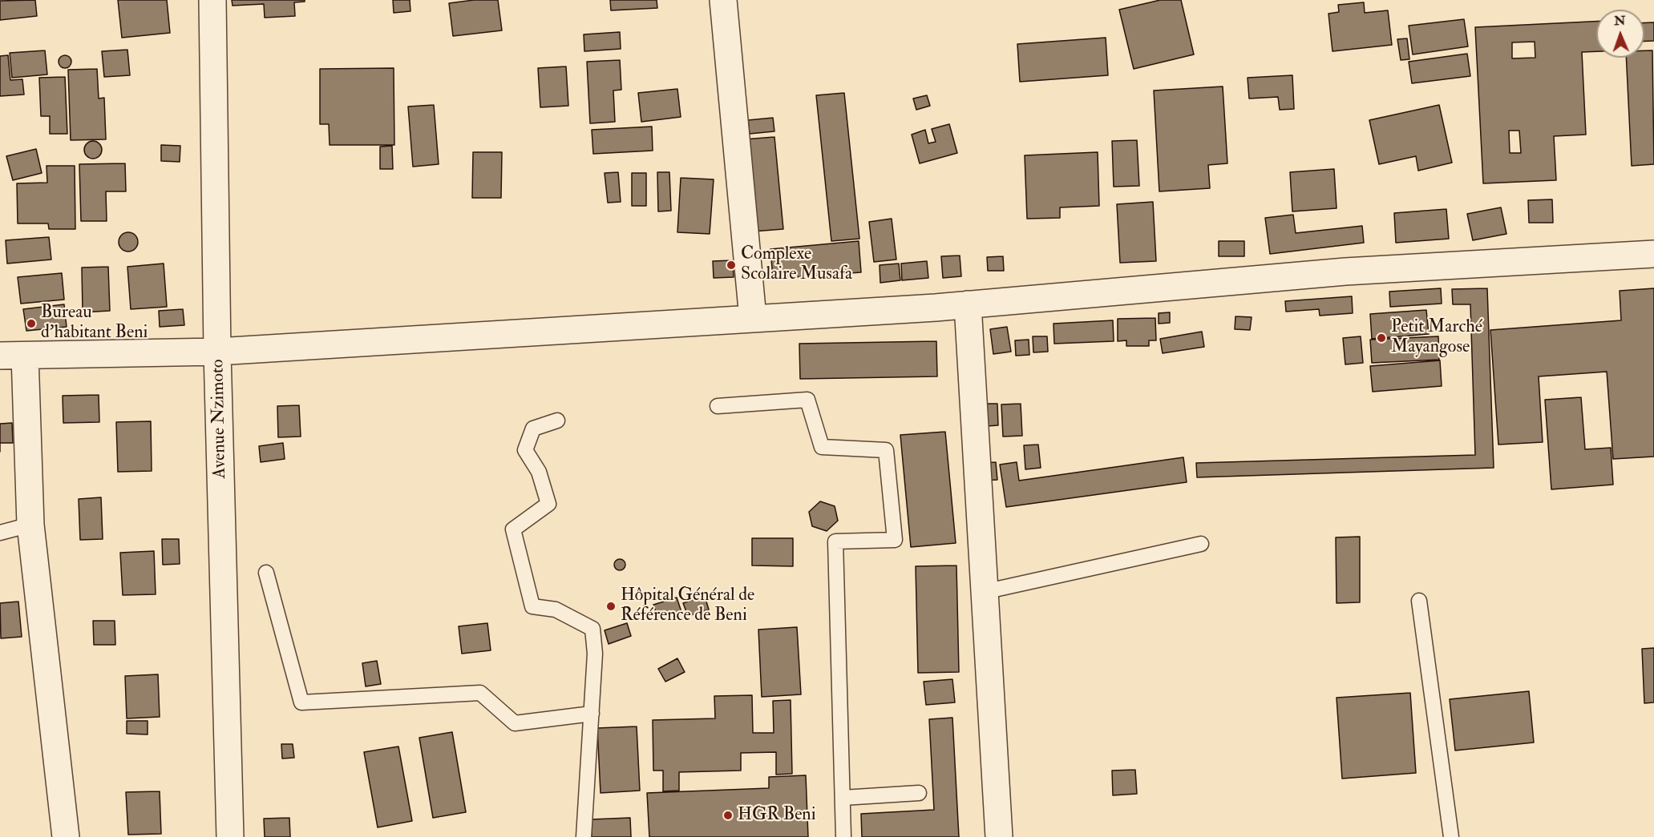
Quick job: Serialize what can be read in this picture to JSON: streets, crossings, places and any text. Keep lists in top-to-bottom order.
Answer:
{
  "streets": {
    "street": ["Avenue Nzimoto"]
  },
  "places": [
    "Complexe Scolaire Musafa",
    "Bureau d'habitant Beni",
    "Petit Marché Mayangose",
    "Hôpital Général de Référence de Beni",
    "HGR Beni"
  ],
  "north": "top"
}
